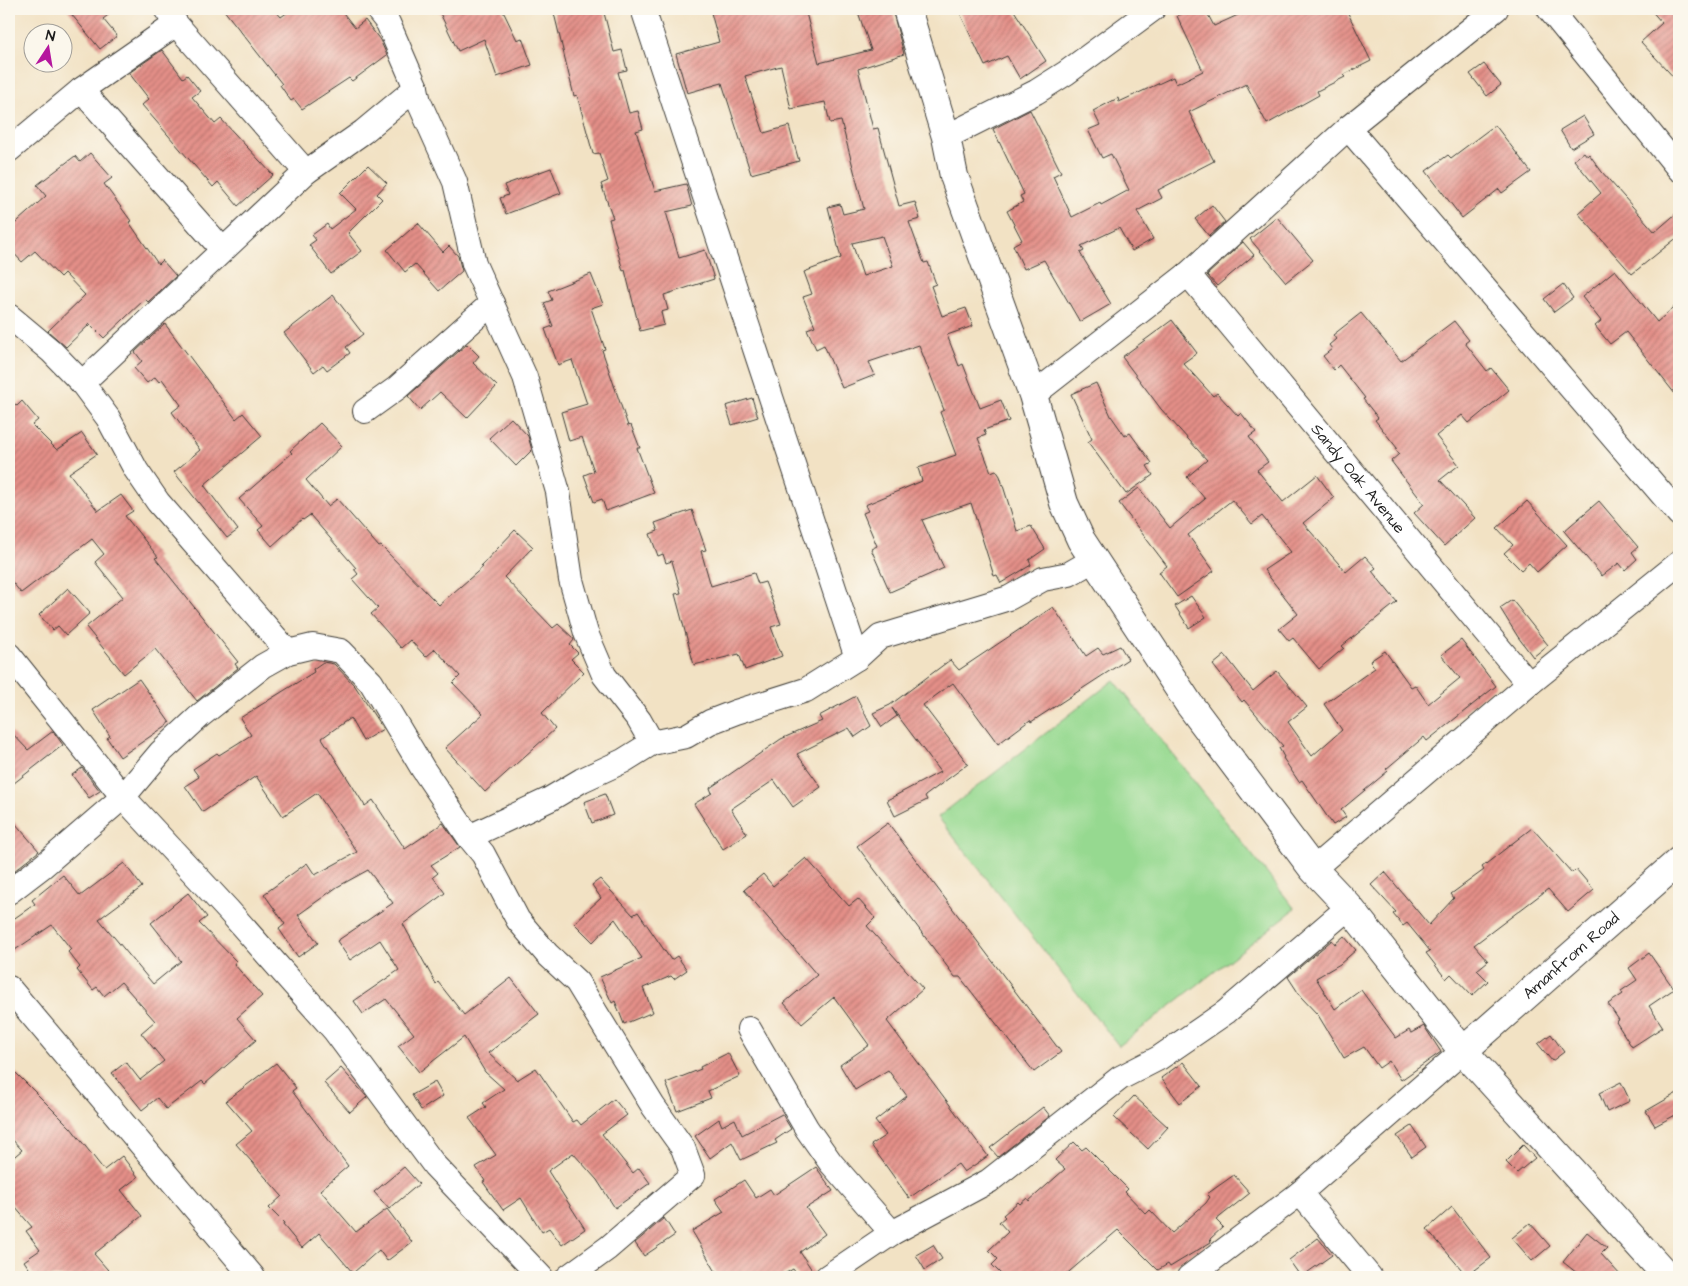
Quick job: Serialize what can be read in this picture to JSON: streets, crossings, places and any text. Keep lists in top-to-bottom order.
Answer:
{
  "streets": {
    "street": ["Sandy Oak Avenue", "Amanfrom Road"]
  },
  "north": "top"
}
